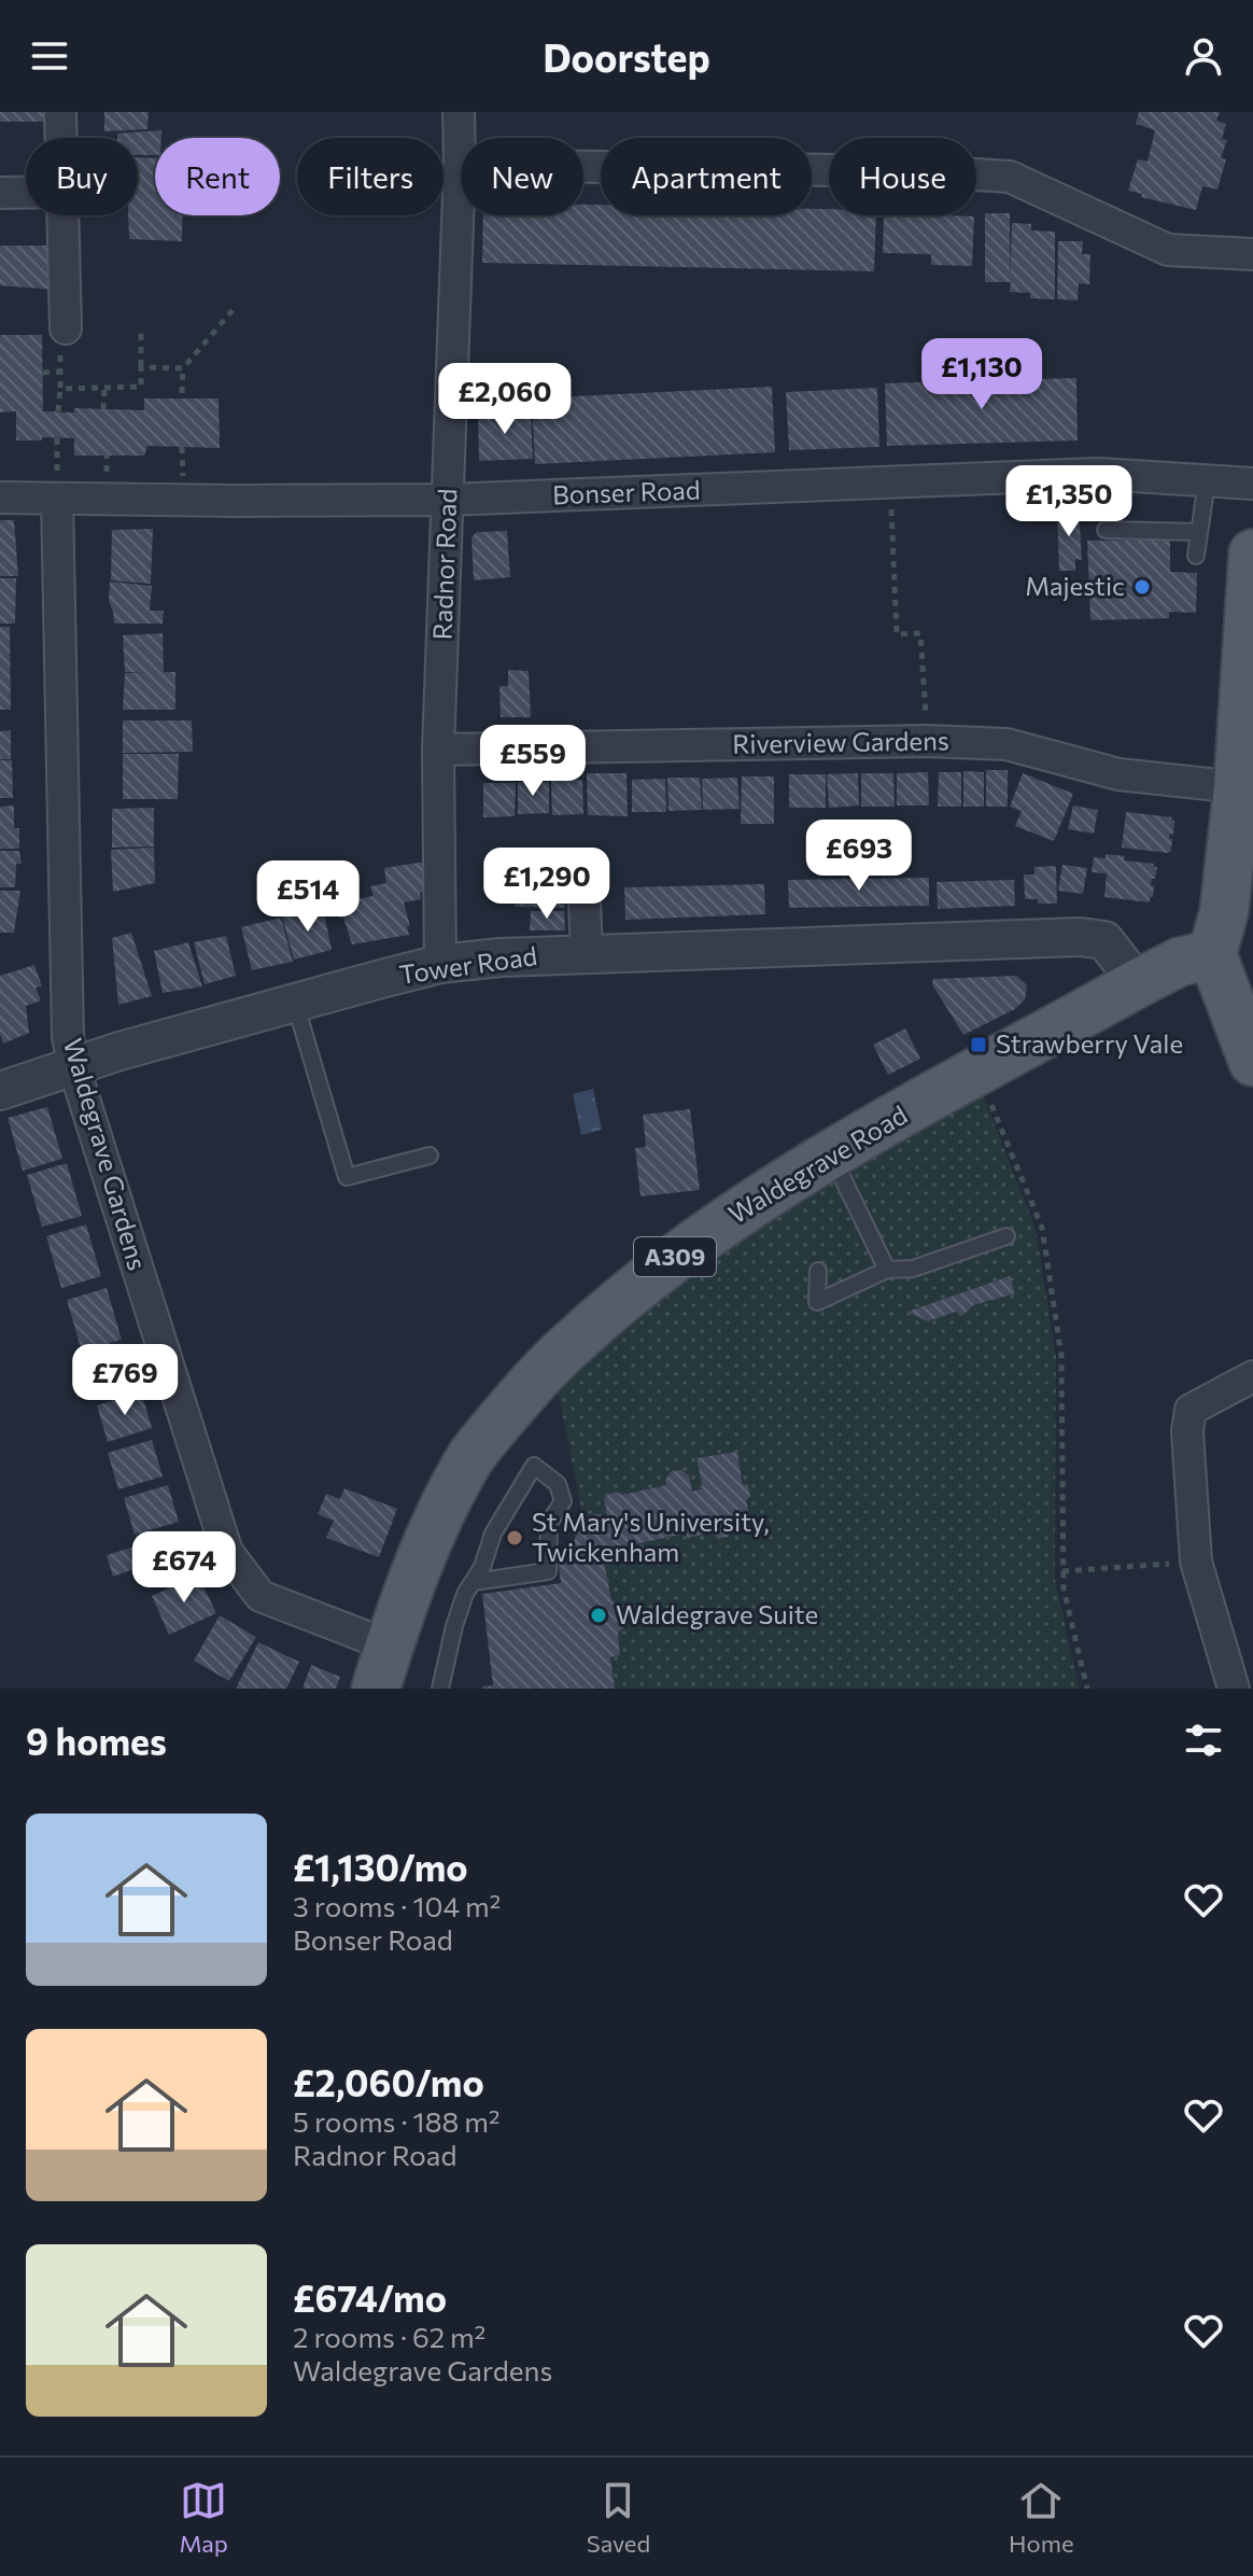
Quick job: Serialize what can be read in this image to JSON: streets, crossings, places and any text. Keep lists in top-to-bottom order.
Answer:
{
  "streets": {
    "main road": ["Waldegrave Road", "A309"],
    "street": [
      "Bonser Road",
      "Radnor Road",
      "Riverview Gardens",
      "Tower Road",
      "Waldegrave Gardens"
    ]
  },
  "crossings": [
    ["Bonser Road", "Radnor Road"],
    ["Bonser Road", "Waldegrave Gardens"],
    ["Radnor Road", "Riverview Gardens"],
    ["Radnor Road", "Tower Road"],
    ["Tower Road", "Waldegrave Gardens"],
    ["Tower Road", "Waldegrave Road"],
    ["Waldegrave Gardens", "Waldegrave Road"]
  ],
  "places": {
    "other": ["Majestic", "St Mary's University, Twickenham", "Waldegrave Suite"],
    "transit": ["Strawberry Vale"]
  },
  "page": {
    "header": "Doorstep",
    "chip": [
      "Buy",
      "Rent",
      "Filters",
      "New",
      "Apartment",
      "House"
    ],
    "price": [
      "£1,130",
      "£2,060",
      "£1,350",
      "£559",
      "£693",
      "£1,290",
      "£514",
      "£769",
      "£674"
    ],
    "heading": "9 homes",
    "list": [
      {
        "name": "£1,130/mo",
        "note": "3 rooms · 104 m² · Bonser Road"
      },
      {
        "name": "£2,060/mo",
        "note": "5 rooms · 188 m² · Radnor Road"
      },
      {
        "name": "£674/mo",
        "note": "2 rooms · 62 m² · Waldegrave Gardens"
      }
    ],
    "tabs": ["Map", "Saved", "Home"]
  }
}
